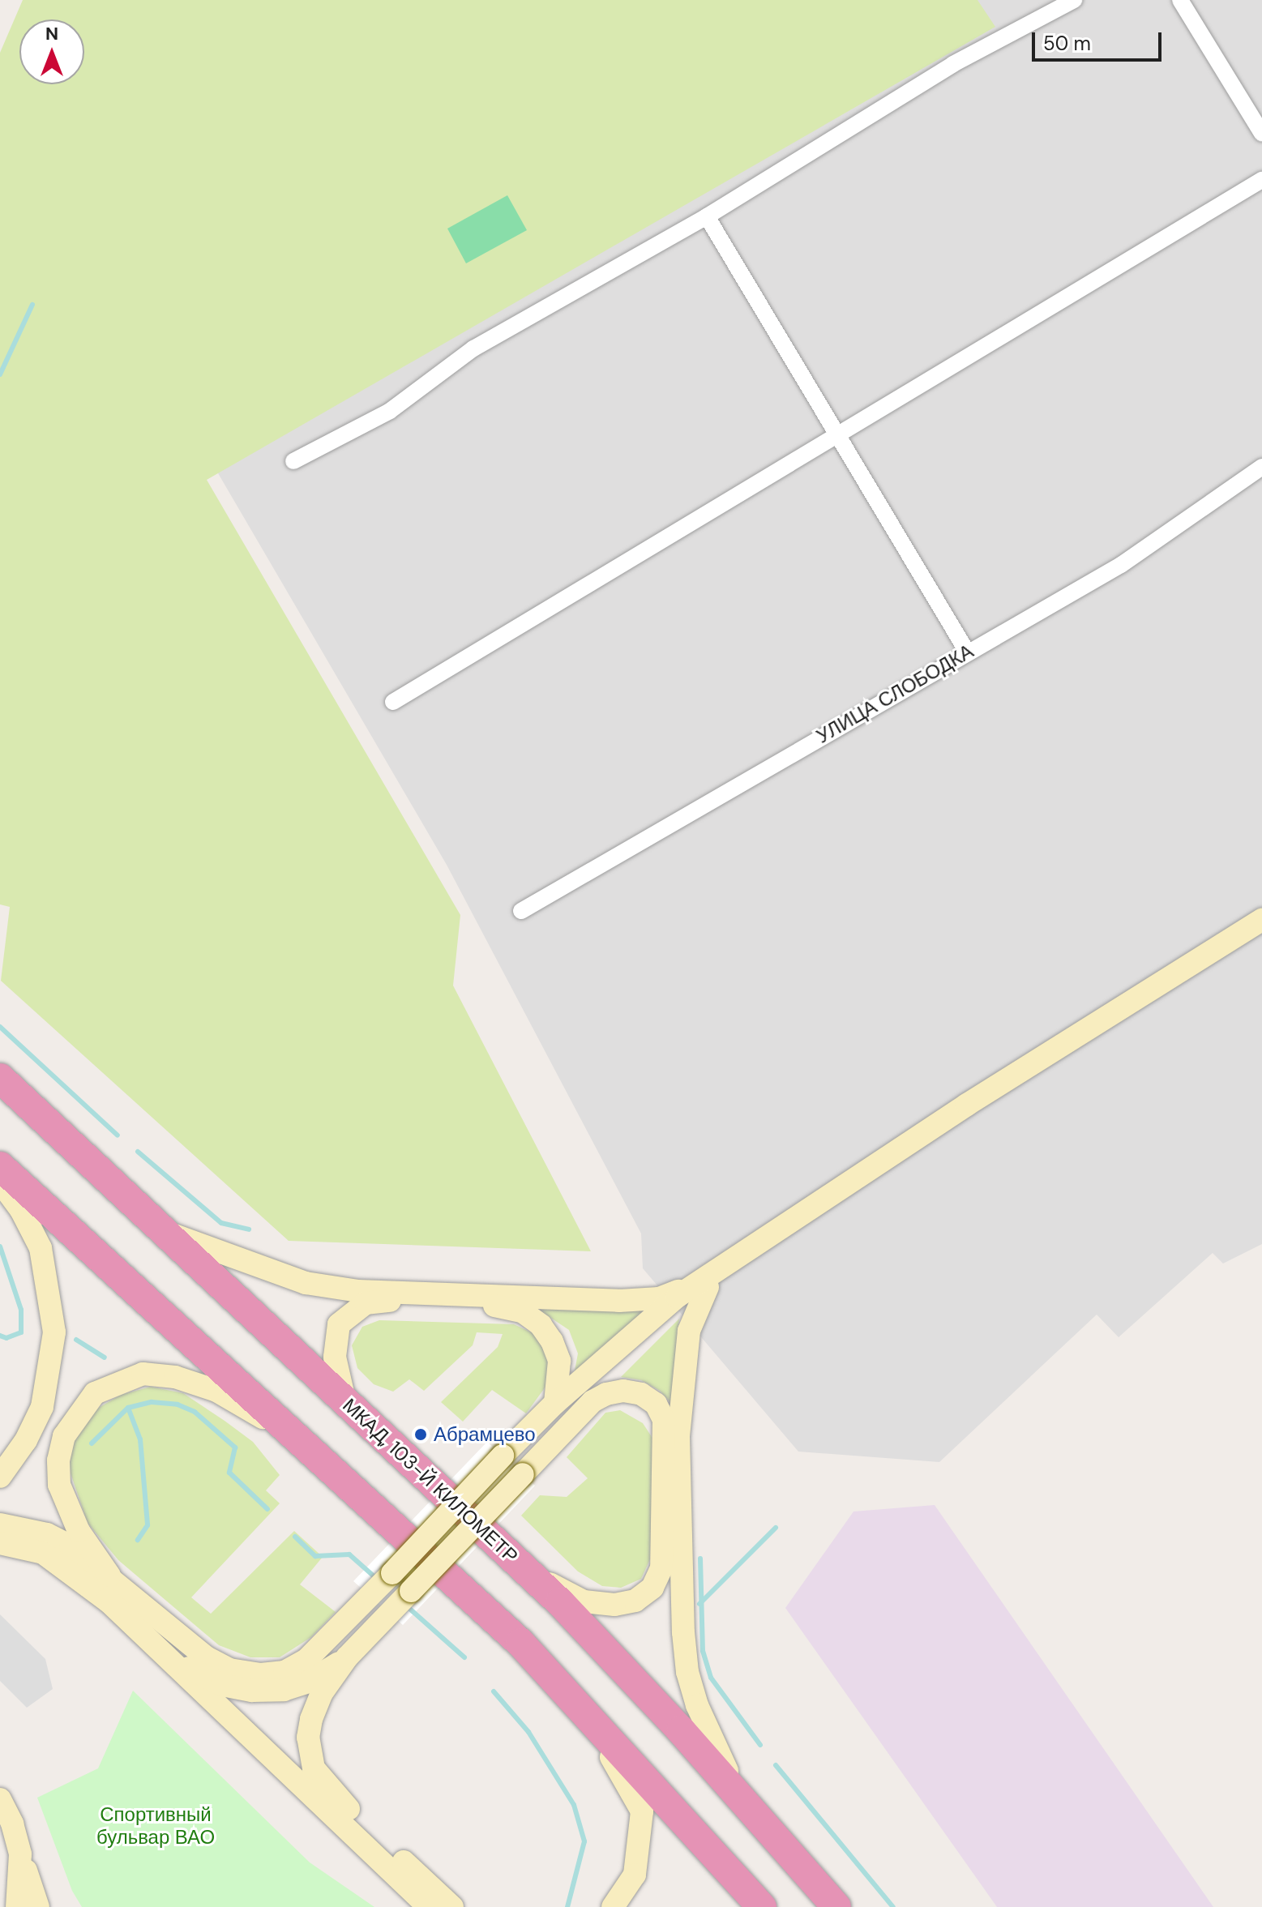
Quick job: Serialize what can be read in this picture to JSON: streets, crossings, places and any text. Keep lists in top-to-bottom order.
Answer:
{
  "streets": {
    "highway": ["МКАД, 103-Й КИЛОМЕТР"],
    "street": ["УЛИЦА СЛОБОДКА"]
  },
  "parks": ["Спортивный бульвар ВАО"],
  "places": ["Абрамцево"],
  "scale_bar": "50 m",
  "north": "top"
}
